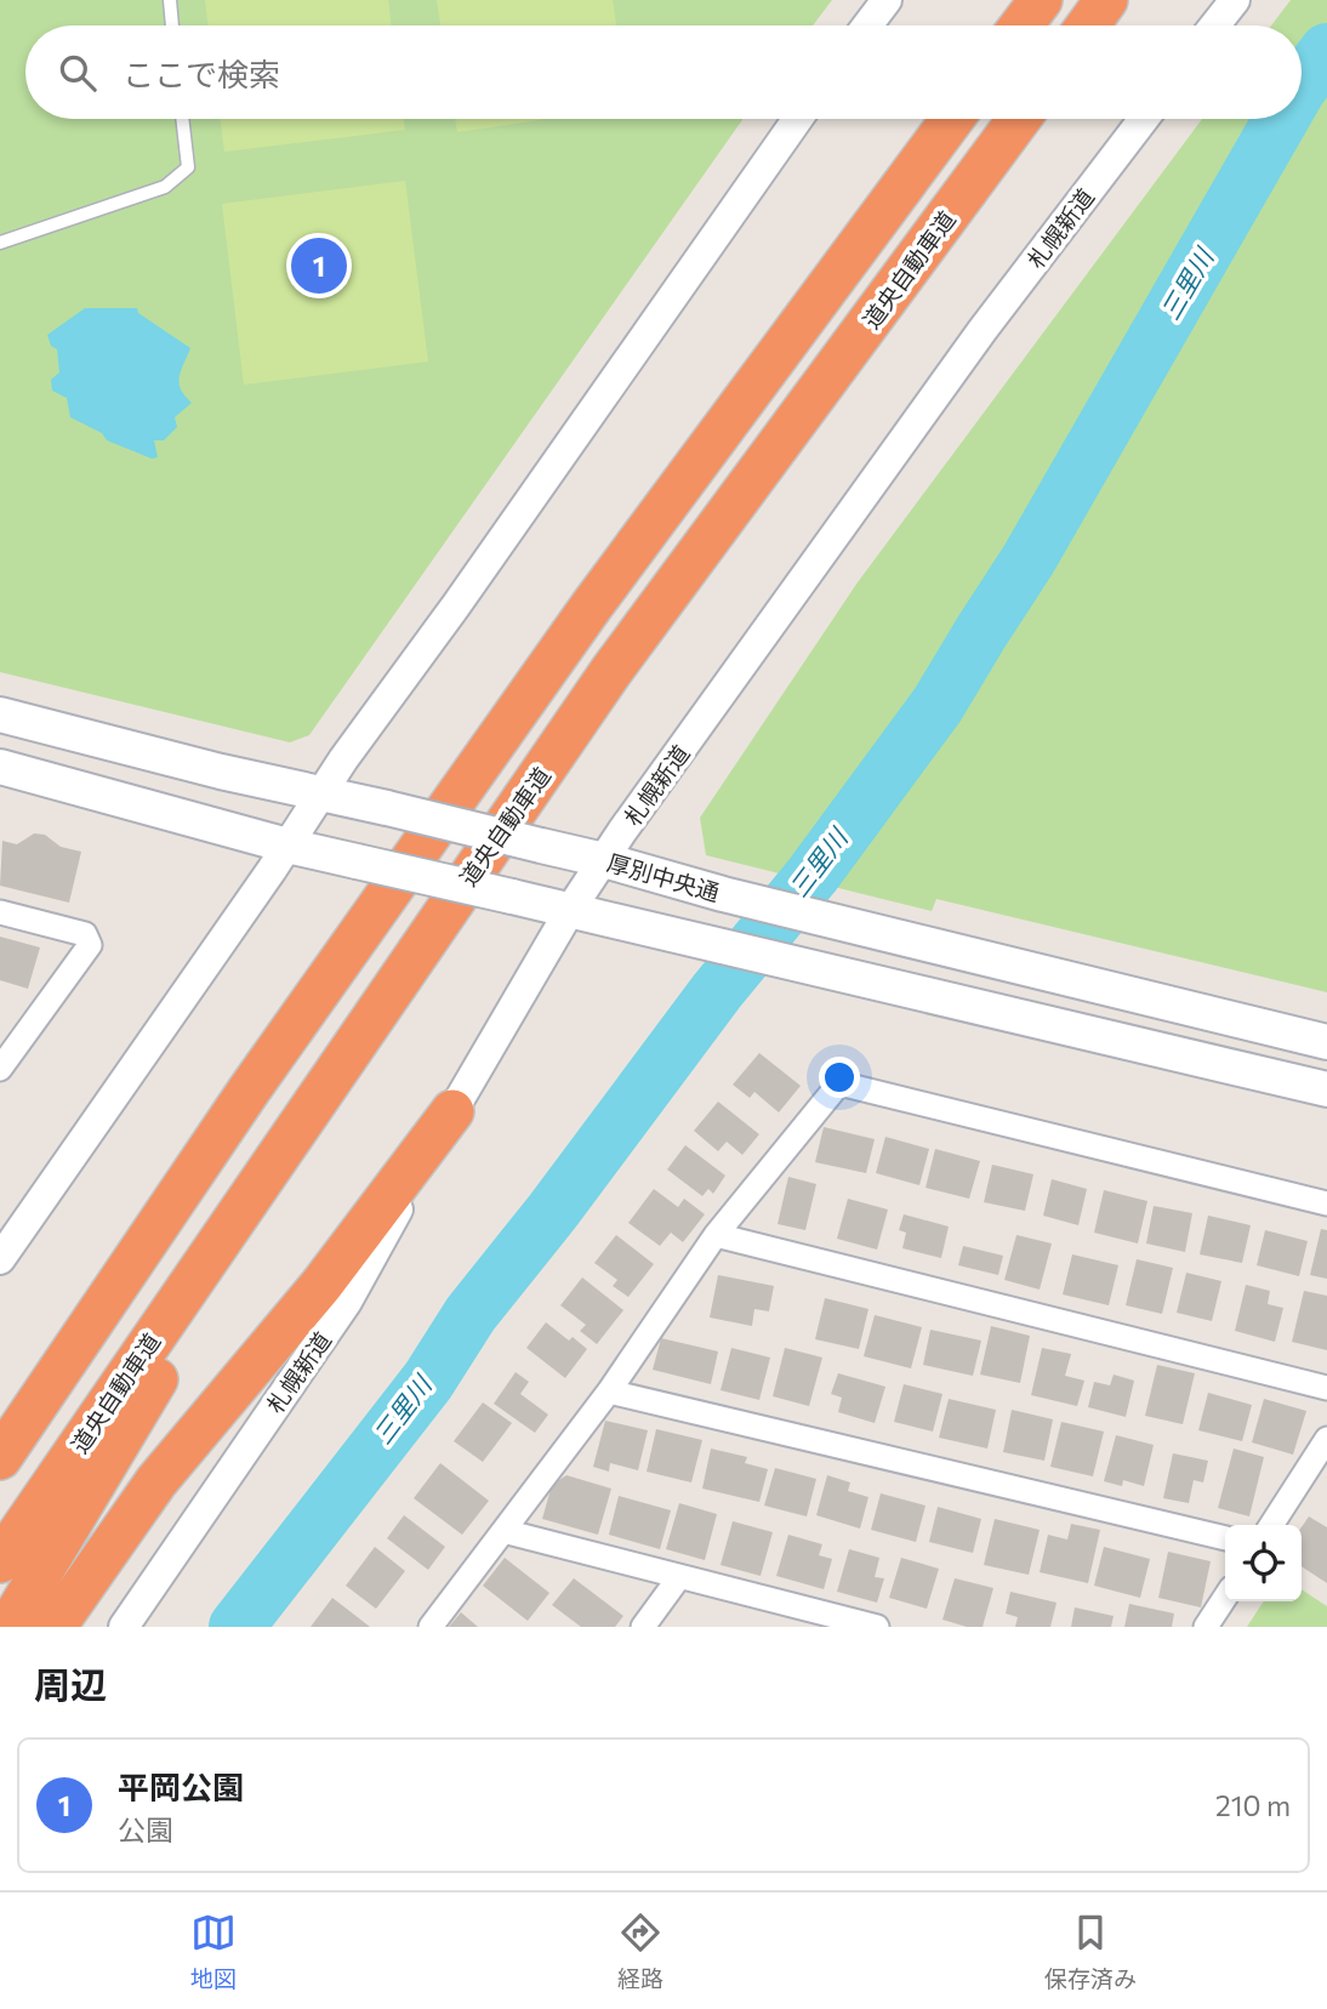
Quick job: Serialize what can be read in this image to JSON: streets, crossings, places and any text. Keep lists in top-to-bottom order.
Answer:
{
  "streets": {
    "highway": ["道央自動車道"],
    "main road": ["厚別中央通"],
    "street": ["札幌新道"]
  },
  "crossings": [
    ["札幌新道", "厚別中央通"]
  ],
  "water": ["三里川"],
  "page": {
    "search": "ここで検索",
    "pins": "1",
    "heading": "周辺",
    "list": [
      {
        "mark": "1",
        "name": "平岡公園",
        "note": "公園",
        "value": "210 m"
      }
    ],
    "nav": ["地図", "経路", "保存済み"]
  }
}
